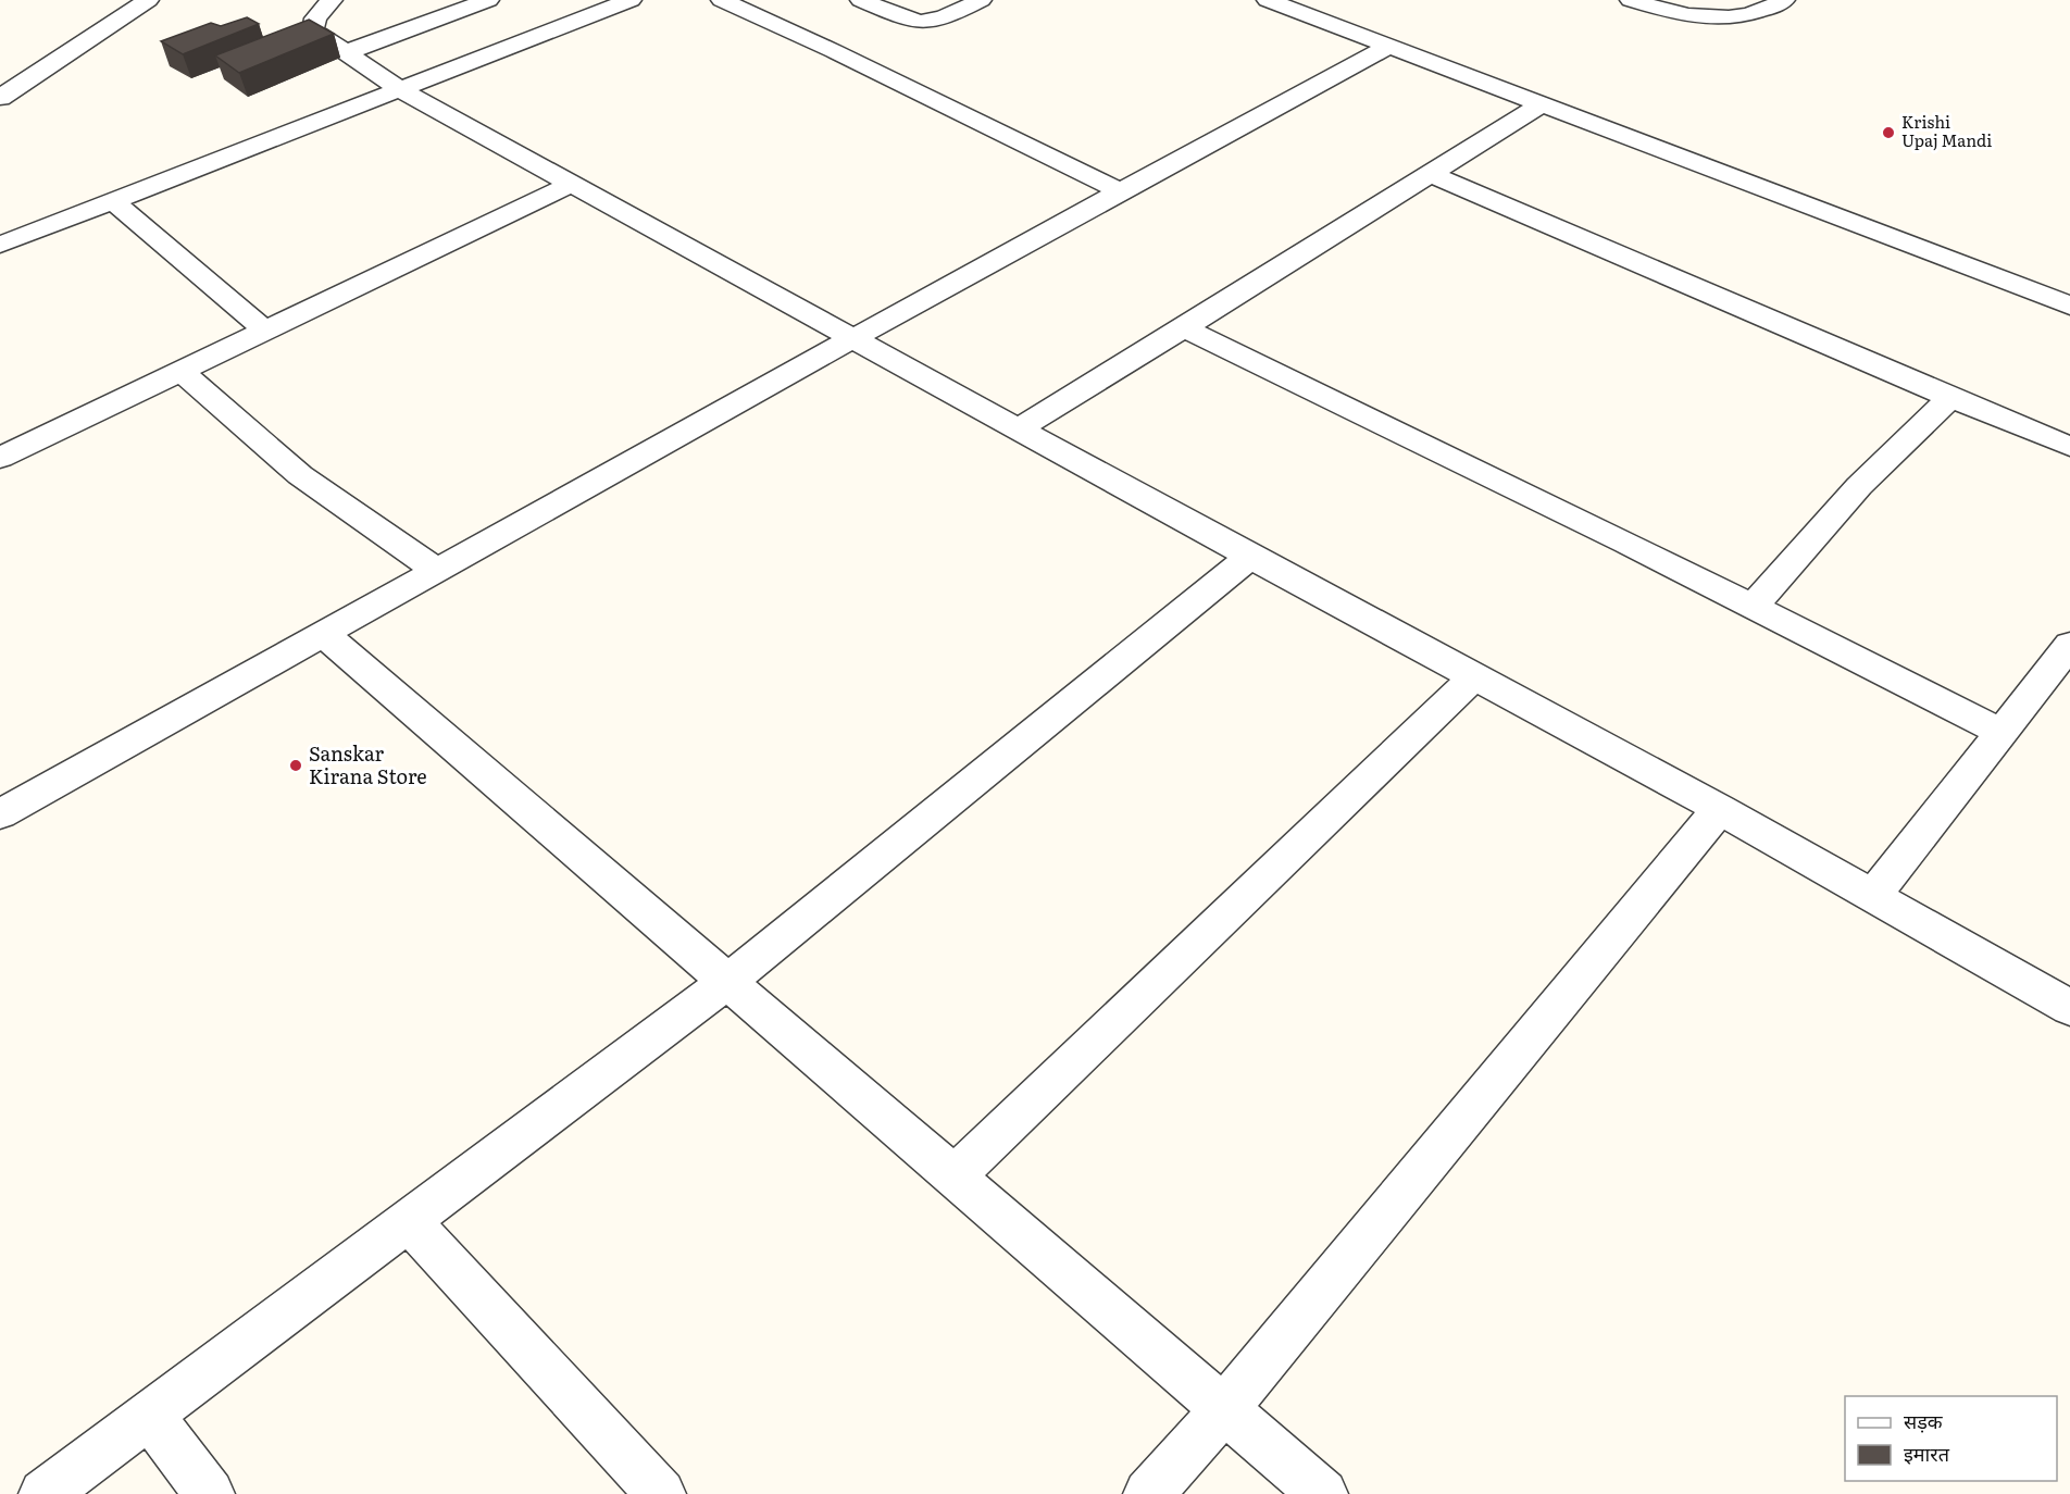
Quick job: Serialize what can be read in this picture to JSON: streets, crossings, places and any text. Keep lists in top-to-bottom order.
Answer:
{
  "places": ["Krishi Upaj Mandi", "Sanskar Kirana Store"],
  "legend": ["सड़क", "इमारत"]
}
